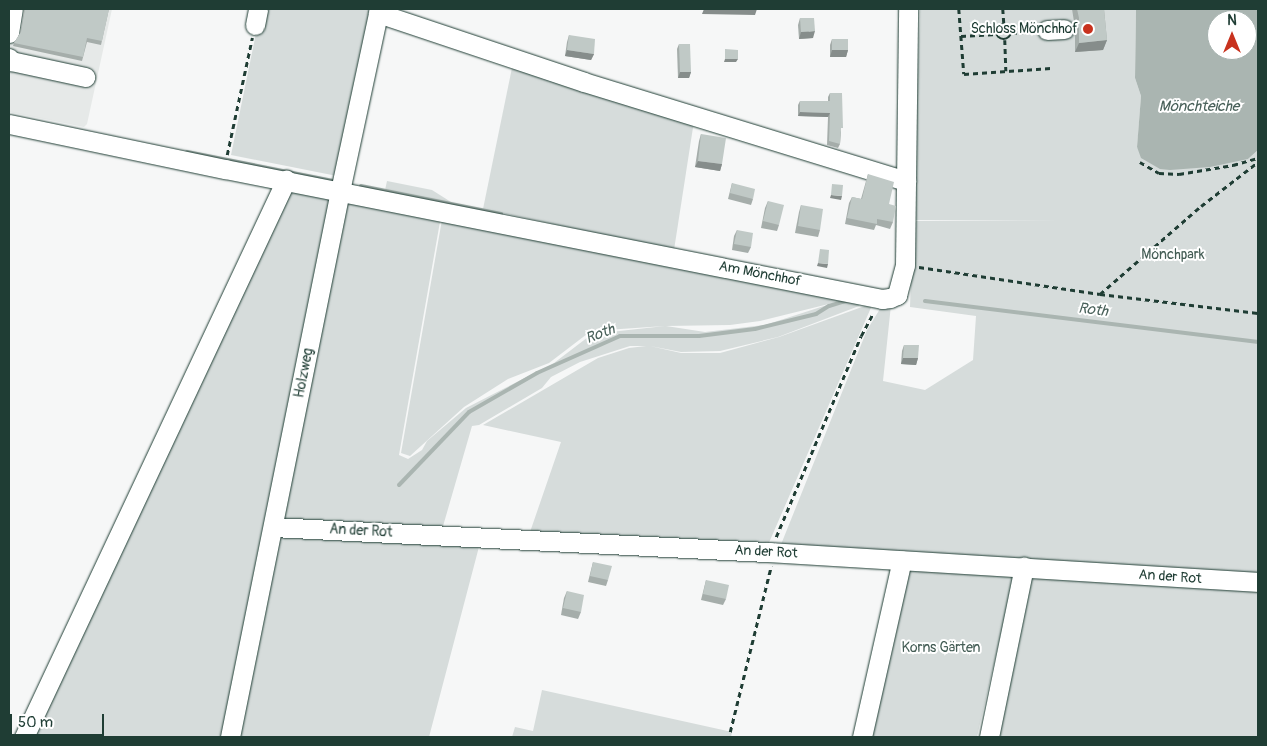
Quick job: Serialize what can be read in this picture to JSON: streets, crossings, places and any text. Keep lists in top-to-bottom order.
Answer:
{
  "streets": {
    "street": ["Am Mönchhof", "Holzweg", "An der Rot"]
  },
  "crossings": [
    ["Am Mönchhof", "Holzweg"],
    ["Holzweg", "An der Rot"]
  ],
  "water": ["Mönchteiche", "Roth"],
  "parks": ["Mönchpark", "Korns Gärten"],
  "places": ["Schloss Mönchhof"],
  "scale_bar": "50 m",
  "north": "top"
}
